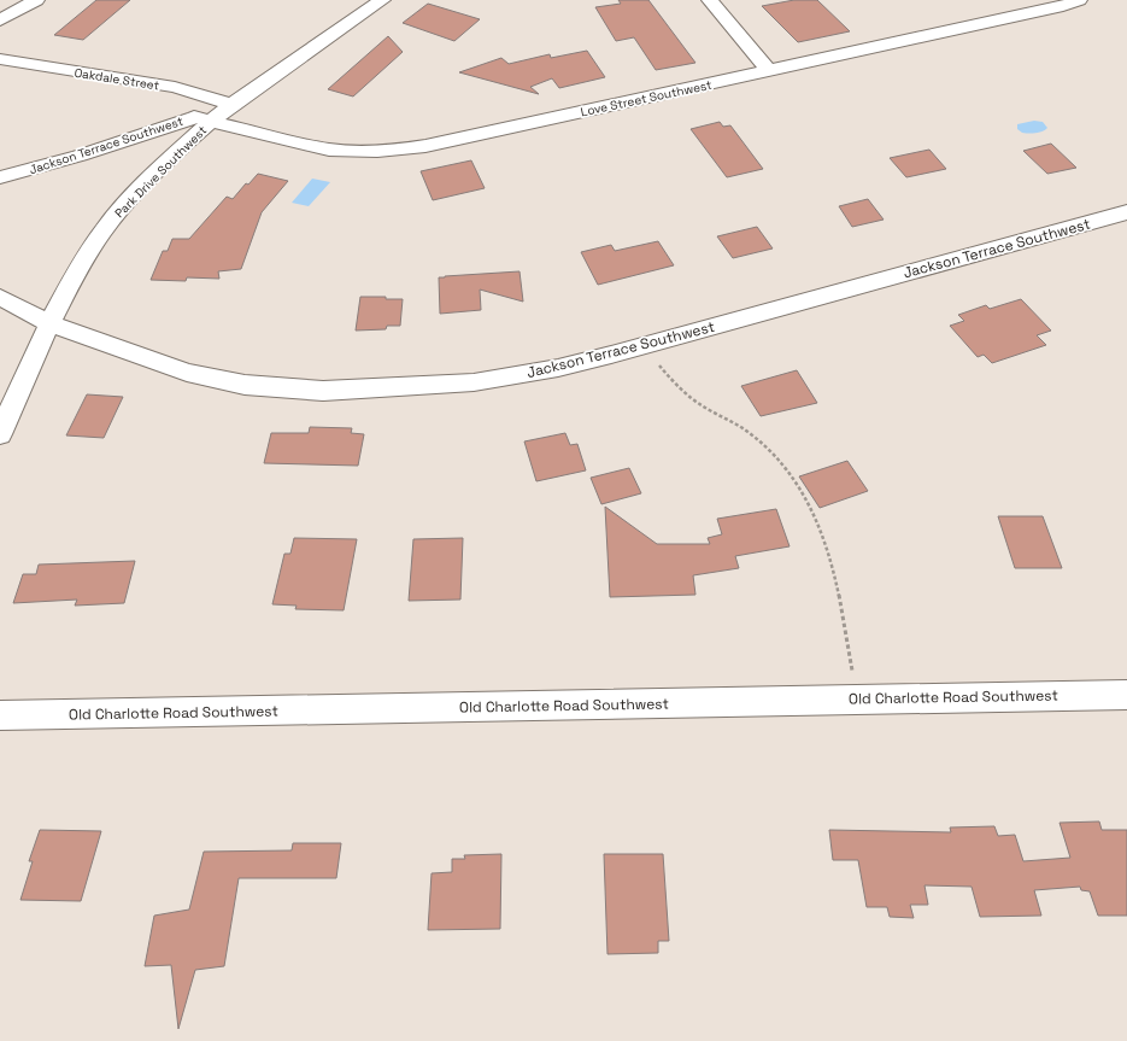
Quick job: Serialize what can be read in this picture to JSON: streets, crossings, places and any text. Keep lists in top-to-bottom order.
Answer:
{
  "streets": {
    "street": [
      "Oakdale Street",
      "Love Street Southwest",
      "Jackson Terrace Southwest",
      "Park Drive Southwest",
      "Old Charlotte Road Southwest"
    ]
  },
  "crossings": [
    ["Oakdale Street", "Park Drive Southwest"],
    ["Love Street Southwest", "Jackson Terrace Southwest"],
    ["Love Street Southwest", "Park Drive Southwest"],
    ["Jackson Terrace Southwest", "Park Drive Southwest"]
  ]
}
